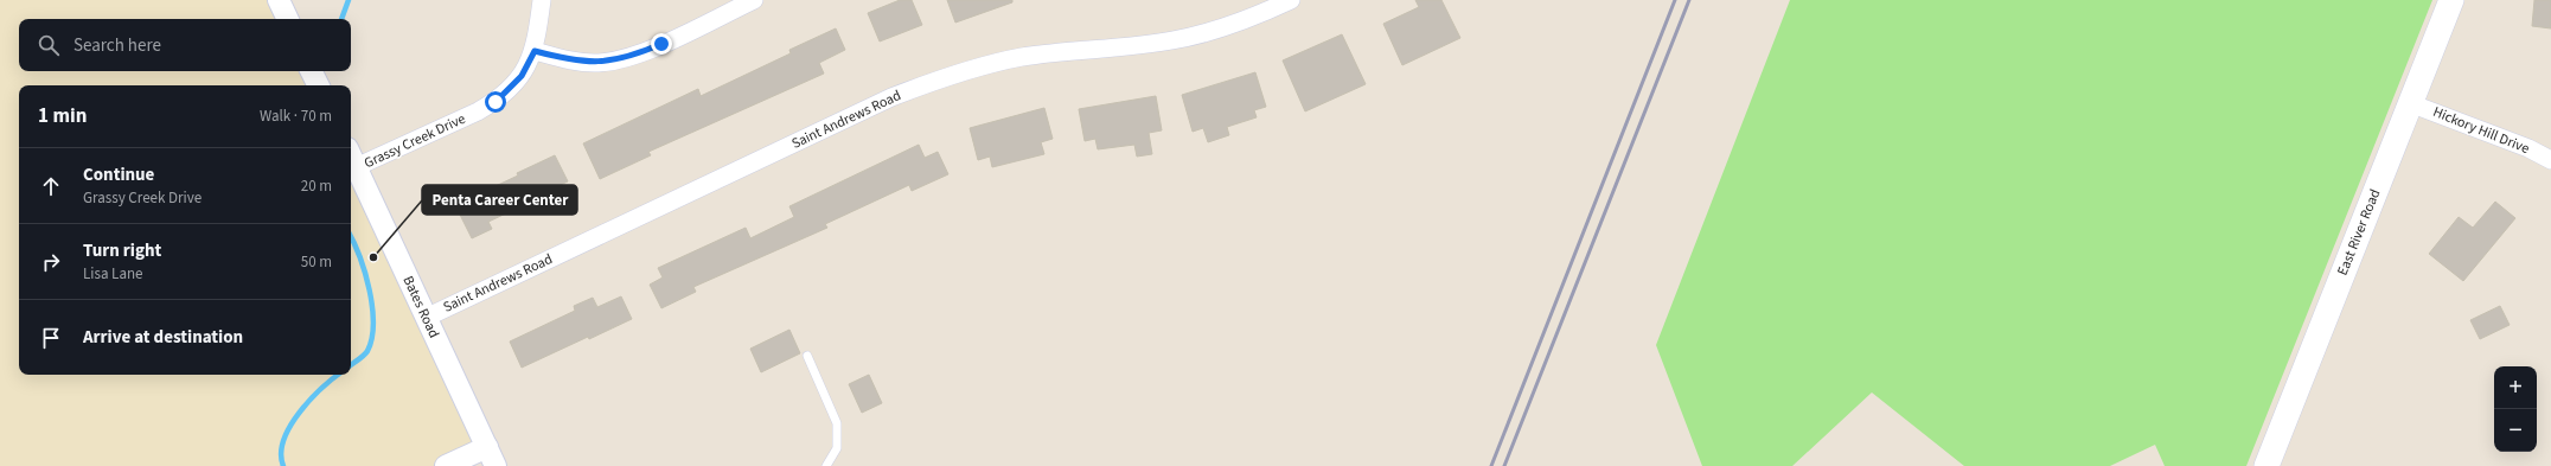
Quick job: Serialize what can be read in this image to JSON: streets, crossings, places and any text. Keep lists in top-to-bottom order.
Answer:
{
  "streets": {
    "main road": ["East River Road"],
    "street": [
      "Saint Andrews Road",
      "Hickory Hill Drive",
      "Grassy Creek Drive",
      "Bates Road"
    ]
  },
  "crossings": [
    ["Saint Andrews Road", "Bates Road"],
    ["Hickory Hill Drive", "East River Road"],
    ["Grassy Creek Drive", "Bates Road"]
  ],
  "places": ["Penta Career Center"],
  "page": {
    "search": "Search here",
    "heading": ["1 min", "Walk · 70 m"],
    "list": [
      ["Continue", "Grassy Creek Drive", "20 m"],
      ["Turn right", "Lisa Lane", "50 m"],
      "Arrive at destination"
    ],
    "map_buttons": ["+", "−"]
  }
}
